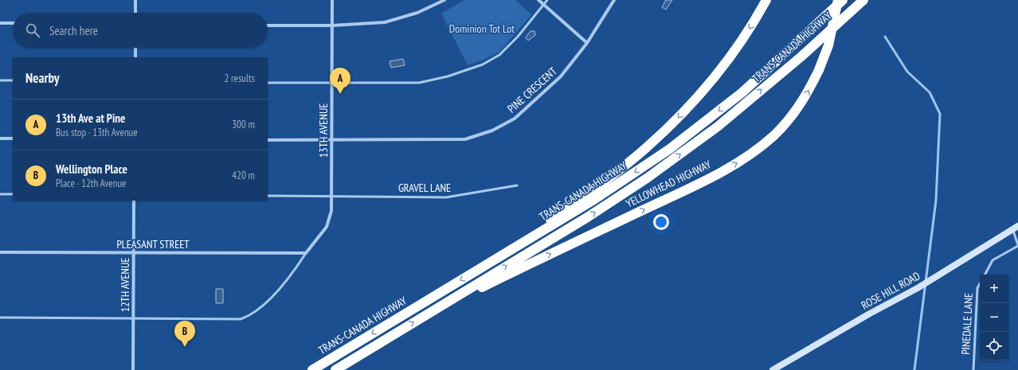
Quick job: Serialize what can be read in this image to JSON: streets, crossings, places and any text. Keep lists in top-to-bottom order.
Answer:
{
  "streets": {
    "highway": ["TRANS-CANADA HIGHWAY", "YELLOWHEAD HIGHWAY"],
    "street": [
      "PINE CRESCENT",
      "13TH AVENUE",
      "PLEASANT STREET",
      "12TH AVENUE",
      "ROSE HILL ROAD"
    ],
    "lane": ["GRAVEL LANE", "PINEDALE LANE"]
  },
  "crossings": [
    ["TRANS-CANADA HIGHWAY", "YELLOWHEAD HIGHWAY"],
    ["PINE CRESCENT", "13TH AVENUE"],
    ["13TH AVENUE", "GRAVEL LANE"],
    ["13TH AVENUE", "PLEASANT STREET"],
    ["PLEASANT STREET", "12TH AVENUE"]
  ],
  "parks": ["Dominion Tot Lot"],
  "page": {
    "search": "Search here",
    "heading": ["Nearby", "2 results"],
    "pins": ["A", "B"],
    "list": [
      {
        "mark": "A",
        "name": "13th Ave at Pine",
        "note": "Bus stop · 13th Avenue",
        "value": "300 m"
      },
      {
        "mark": "B",
        "name": "Wellington Place",
        "note": "Place · 12th Avenue",
        "value": "420 m"
      }
    ],
    "map_buttons": ["+", "−"]
  }
}
